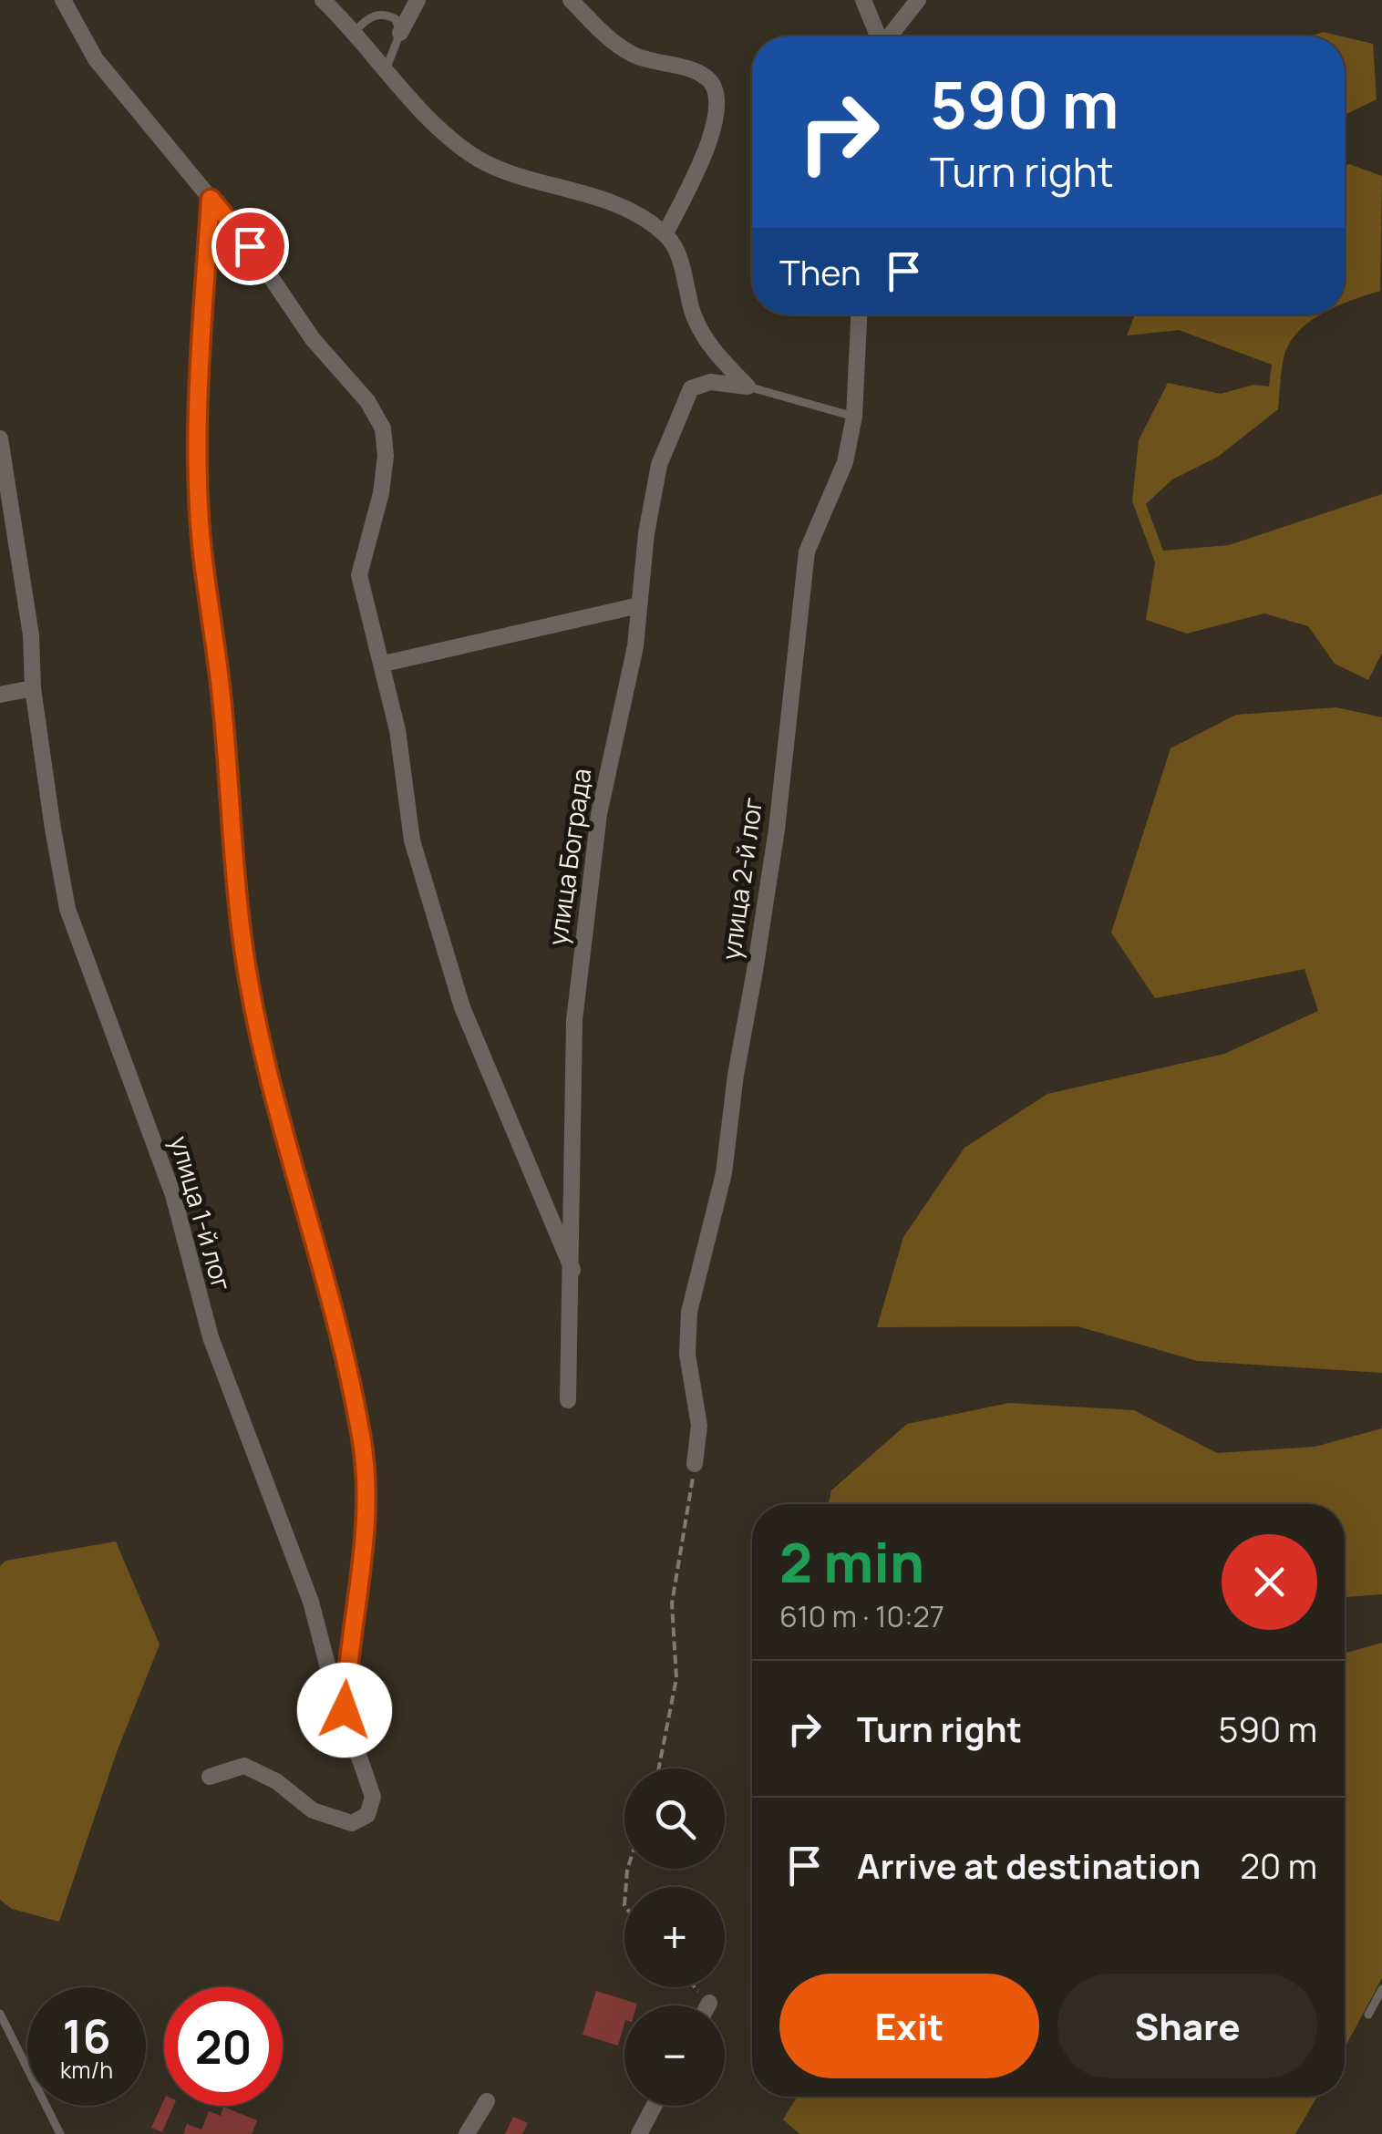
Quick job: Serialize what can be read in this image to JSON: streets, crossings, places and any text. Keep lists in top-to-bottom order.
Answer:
{
  "streets": {
    "street": ["улица Бограда", "улица 2-й лог", "улица 1-й лог"]
  },
  "page": {
    "turn": ["590 m", "Turn right"],
    "then": "Then",
    "heading": ["2 min", "610 m · 10:27"],
    "list": [
      {
        "name": "Turn right",
        "value": "590 m"
      },
      {
        "name": "Arrive at destination",
        "value": "20 m"
      }
    ],
    "map_buttons": ["+", "−"],
    "buttons": ["Exit", "Share"],
    "speed": "16 km/h",
    "limit": "20"
  }
}
